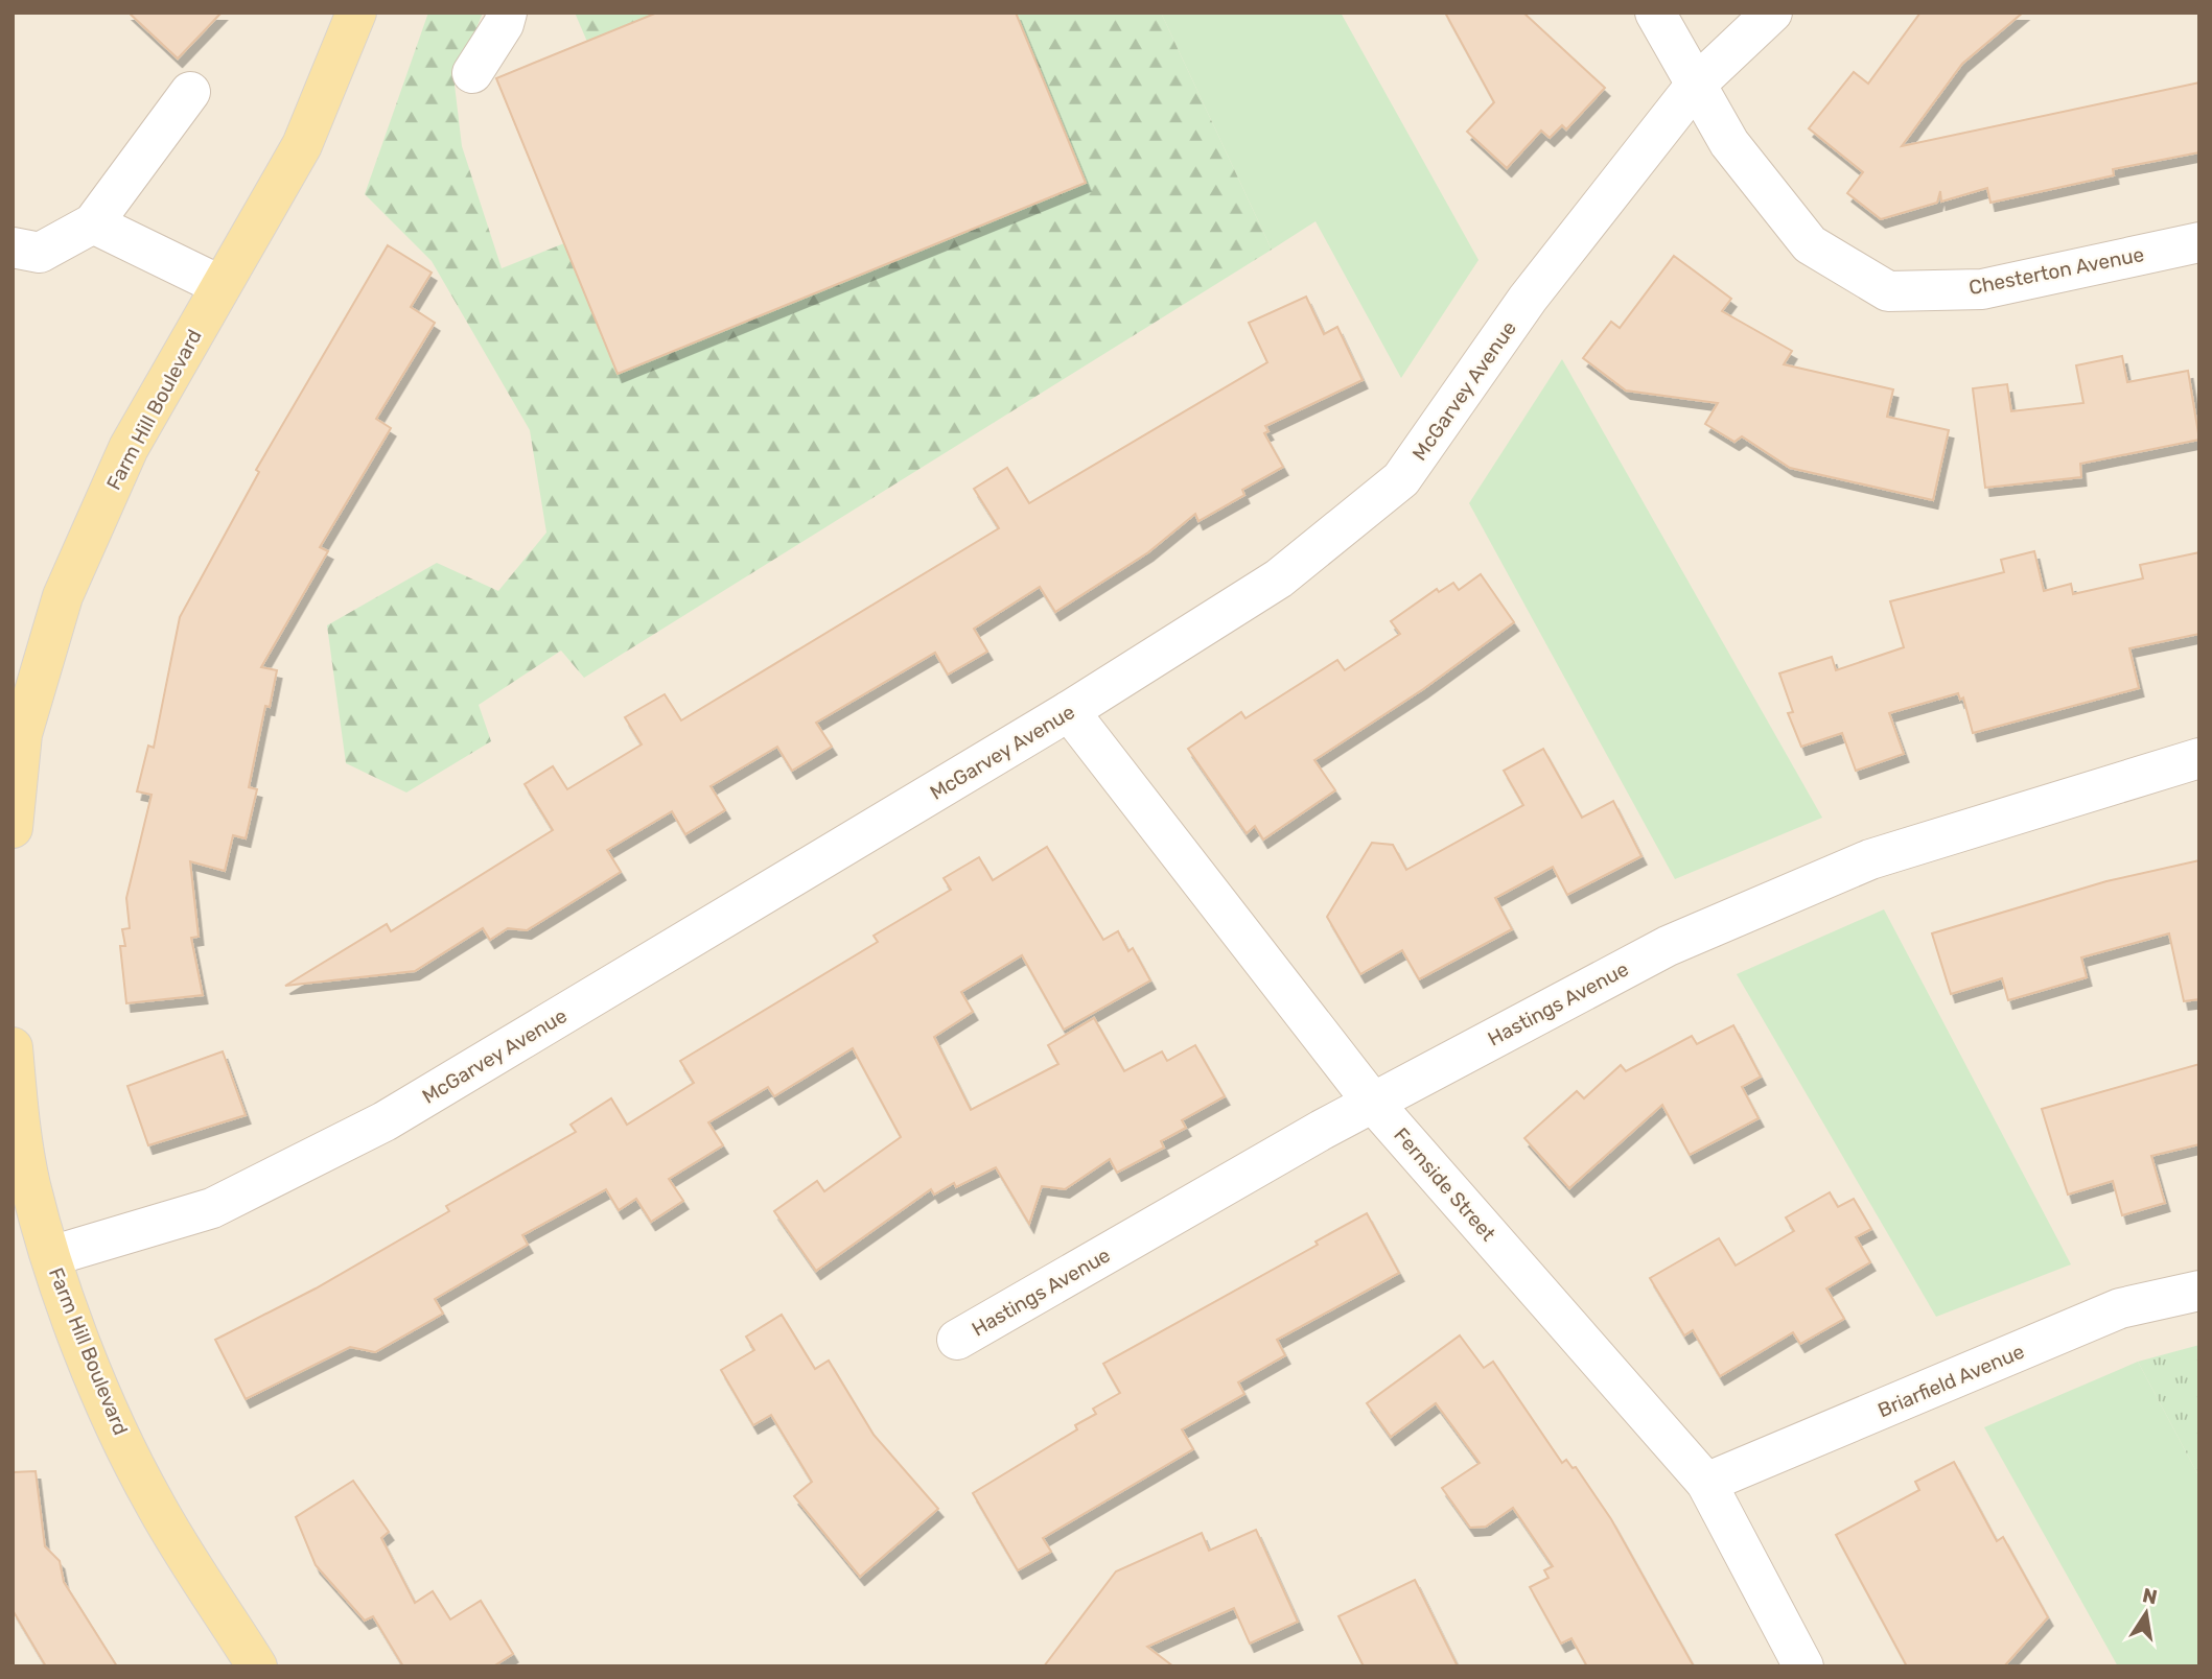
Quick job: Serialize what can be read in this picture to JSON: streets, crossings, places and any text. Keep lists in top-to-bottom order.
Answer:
{
  "streets": {
    "main road": ["Farm Hill Boulevard"],
    "street": [
      "Chesterton Avenue",
      "McGarvey Avenue",
      "Hastings Avenue",
      "Fernside Street",
      "Briarfield Avenue"
    ]
  },
  "crossings": [
    ["Chesterton Avenue", "McGarvey Avenue"],
    ["McGarvey Avenue", "Farm Hill Boulevard"],
    ["McGarvey Avenue", "Fernside Street"],
    ["Hastings Avenue", "Fernside Street"],
    ["Fernside Street", "Briarfield Avenue"]
  ],
  "north": "top"
}
